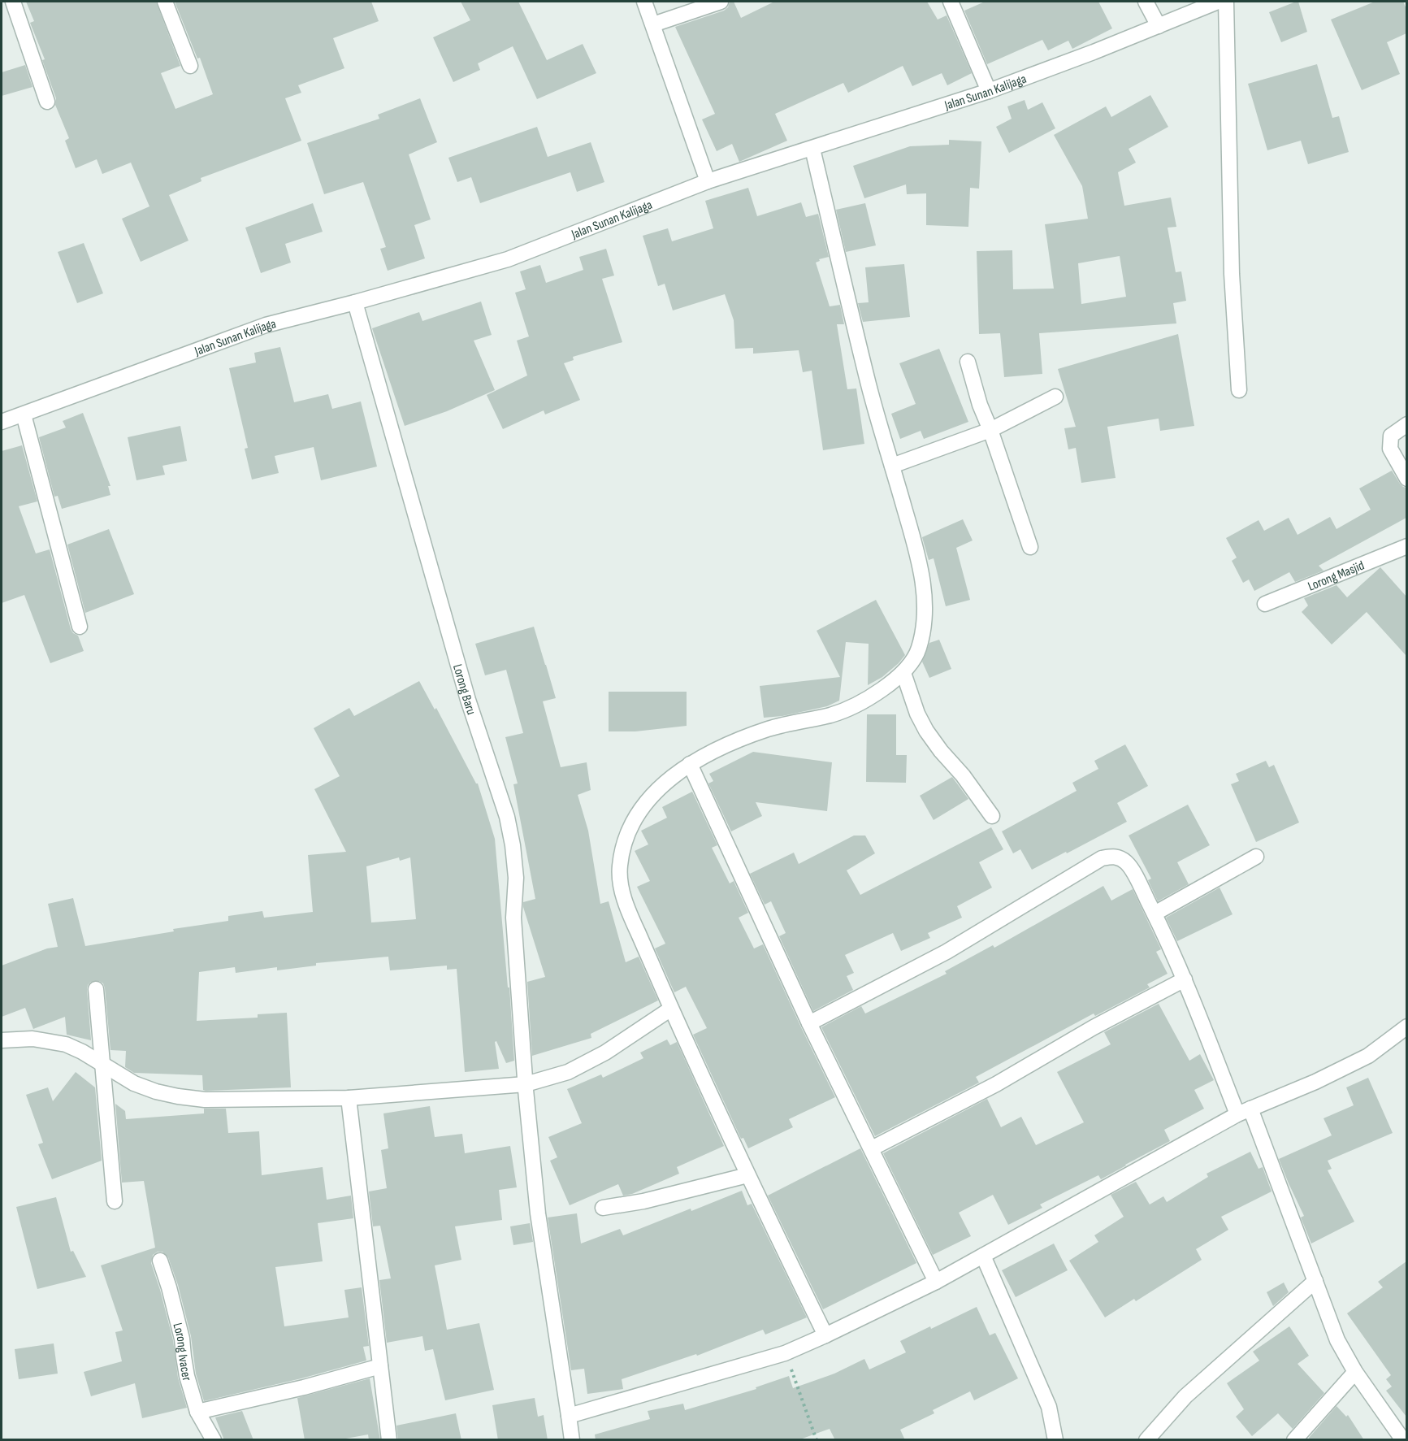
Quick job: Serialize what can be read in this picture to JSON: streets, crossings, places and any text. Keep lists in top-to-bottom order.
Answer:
{
  "streets": {
    "street": [
      "Jalan Sunan Kalijaga",
      "Lorong Masjid",
      "Lorong Baru",
      "Lorong Ivacer"
    ]
  },
  "crossings": [
    ["Jalan Sunan Kalijaga", "Lorong Baru"]
  ]
}
